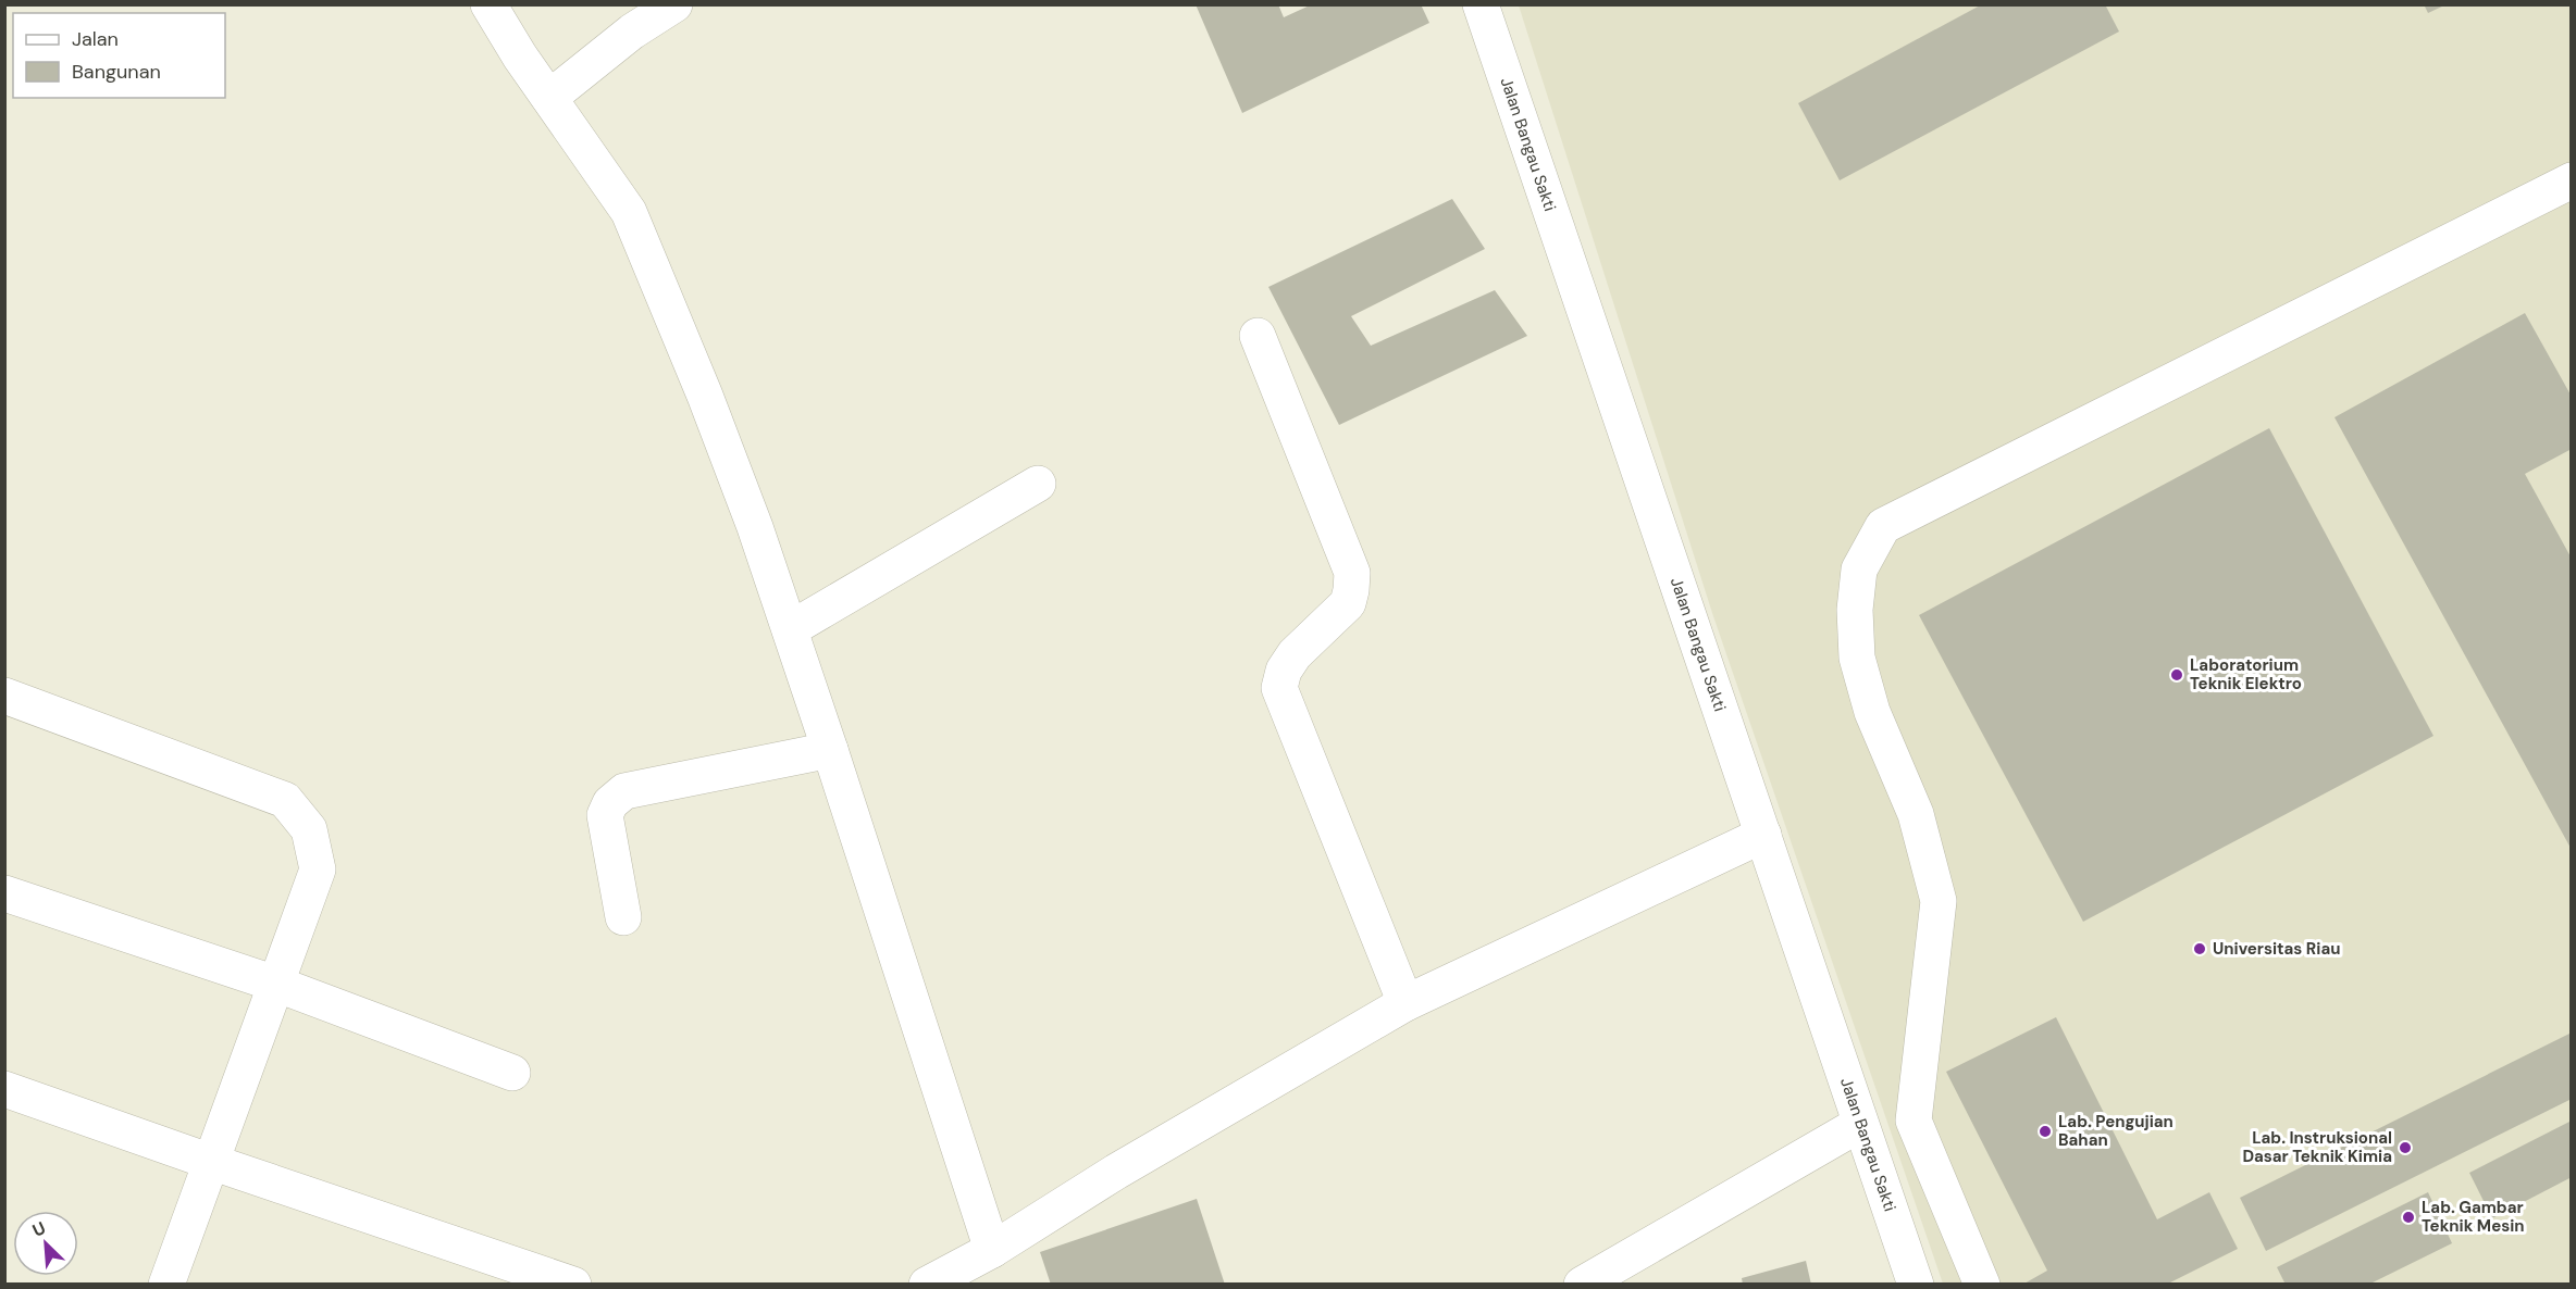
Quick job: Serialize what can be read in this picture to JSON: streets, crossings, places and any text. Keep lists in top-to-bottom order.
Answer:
{
  "streets": {
    "street": ["Jalan Bangau Sakti"]
  },
  "places": [
    "Laboratorium Teknik Elektro",
    "Universitas Riau",
    "Lab. Pengujian Bahan",
    "Lab. Instruksional Dasar Teknik Kimia",
    "Lab. Gambar Teknik Mesin"
  ],
  "legend": ["Jalan", "Bangunan"],
  "north": "top left"
}
